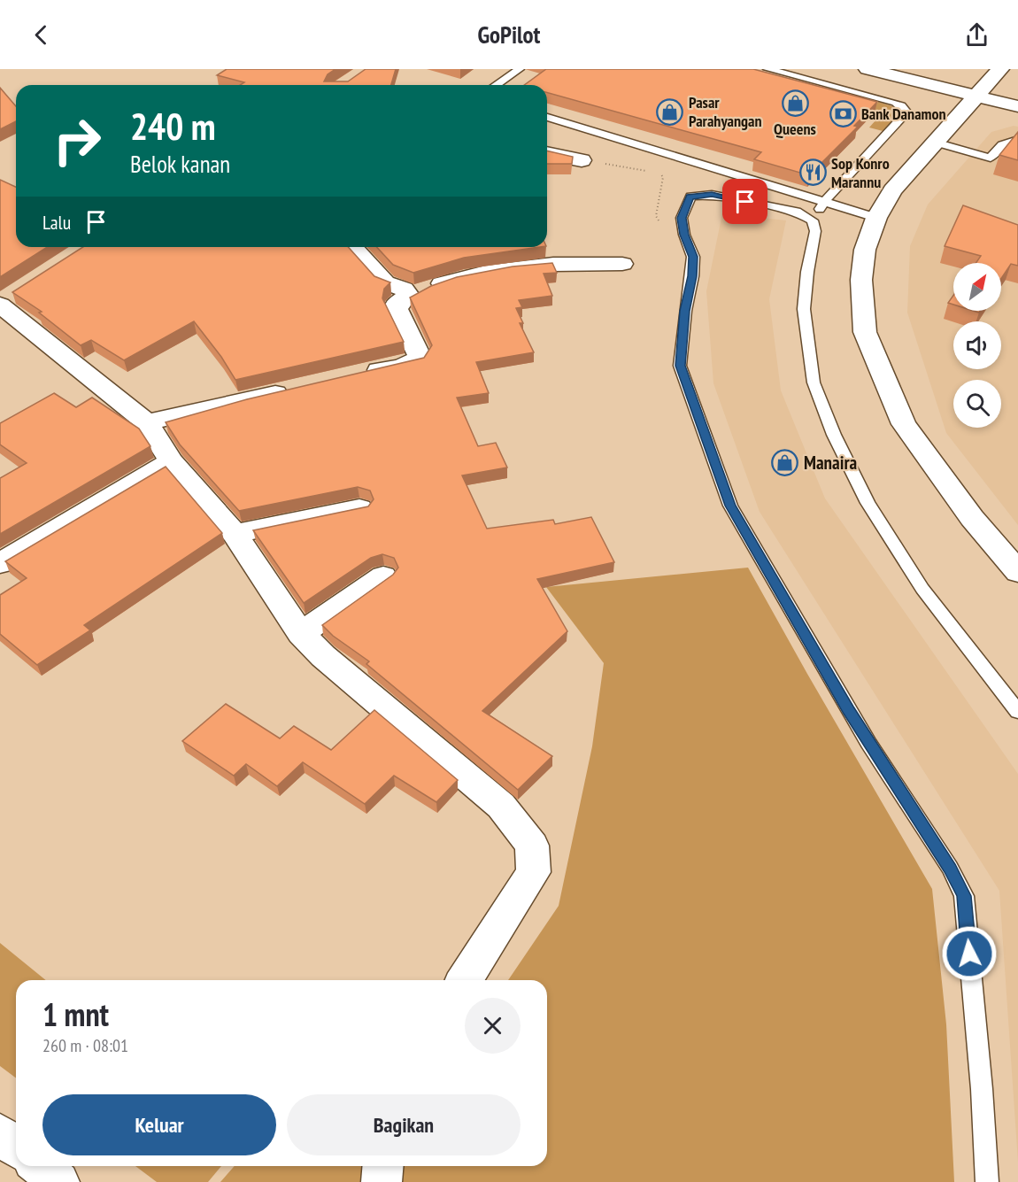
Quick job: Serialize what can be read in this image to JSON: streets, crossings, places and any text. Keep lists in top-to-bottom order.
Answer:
{
  "places": {
    "shop": ["Queens", "Pasar Parahyangan", "Manaira"],
    "bank": ["Bank Danamon"],
    "restaurant": ["Sop Konro Marannu"]
  },
  "north": "top right",
  "page": {
    "header": "GoPilot",
    "turn": ["240 m", "Belok kanan"],
    "then": "Lalu",
    "heading": ["1 mnt", "260 m · 08:01"],
    "buttons": ["Keluar", "Bagikan"]
  }
}
